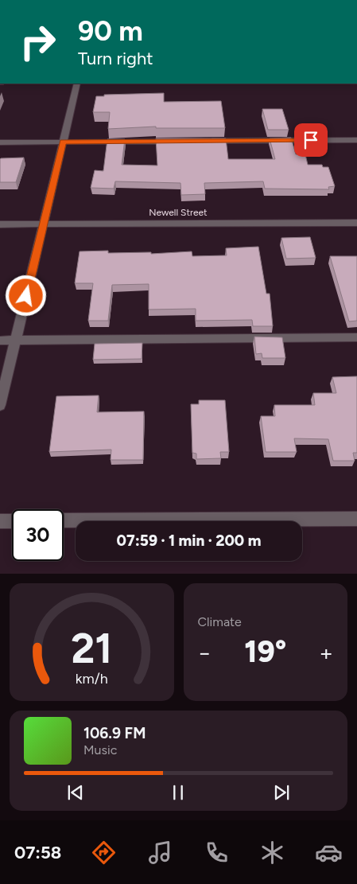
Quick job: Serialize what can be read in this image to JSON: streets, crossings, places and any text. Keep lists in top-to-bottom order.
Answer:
{
  "streets": {
    "street": ["Newell Street"]
  },
  "page": {
    "turn": ["90 m", "Turn right"],
    "limit": "30",
    "trip": "07:59 · 1 min · 200 m",
    "tile": "Climate",
    "heat": ["−", "19°", "+"],
    "song": ["106.9 FM", "Music"],
    "tabs": "07:58",
    "gauge": ["21", "km/h"]
  }
}
